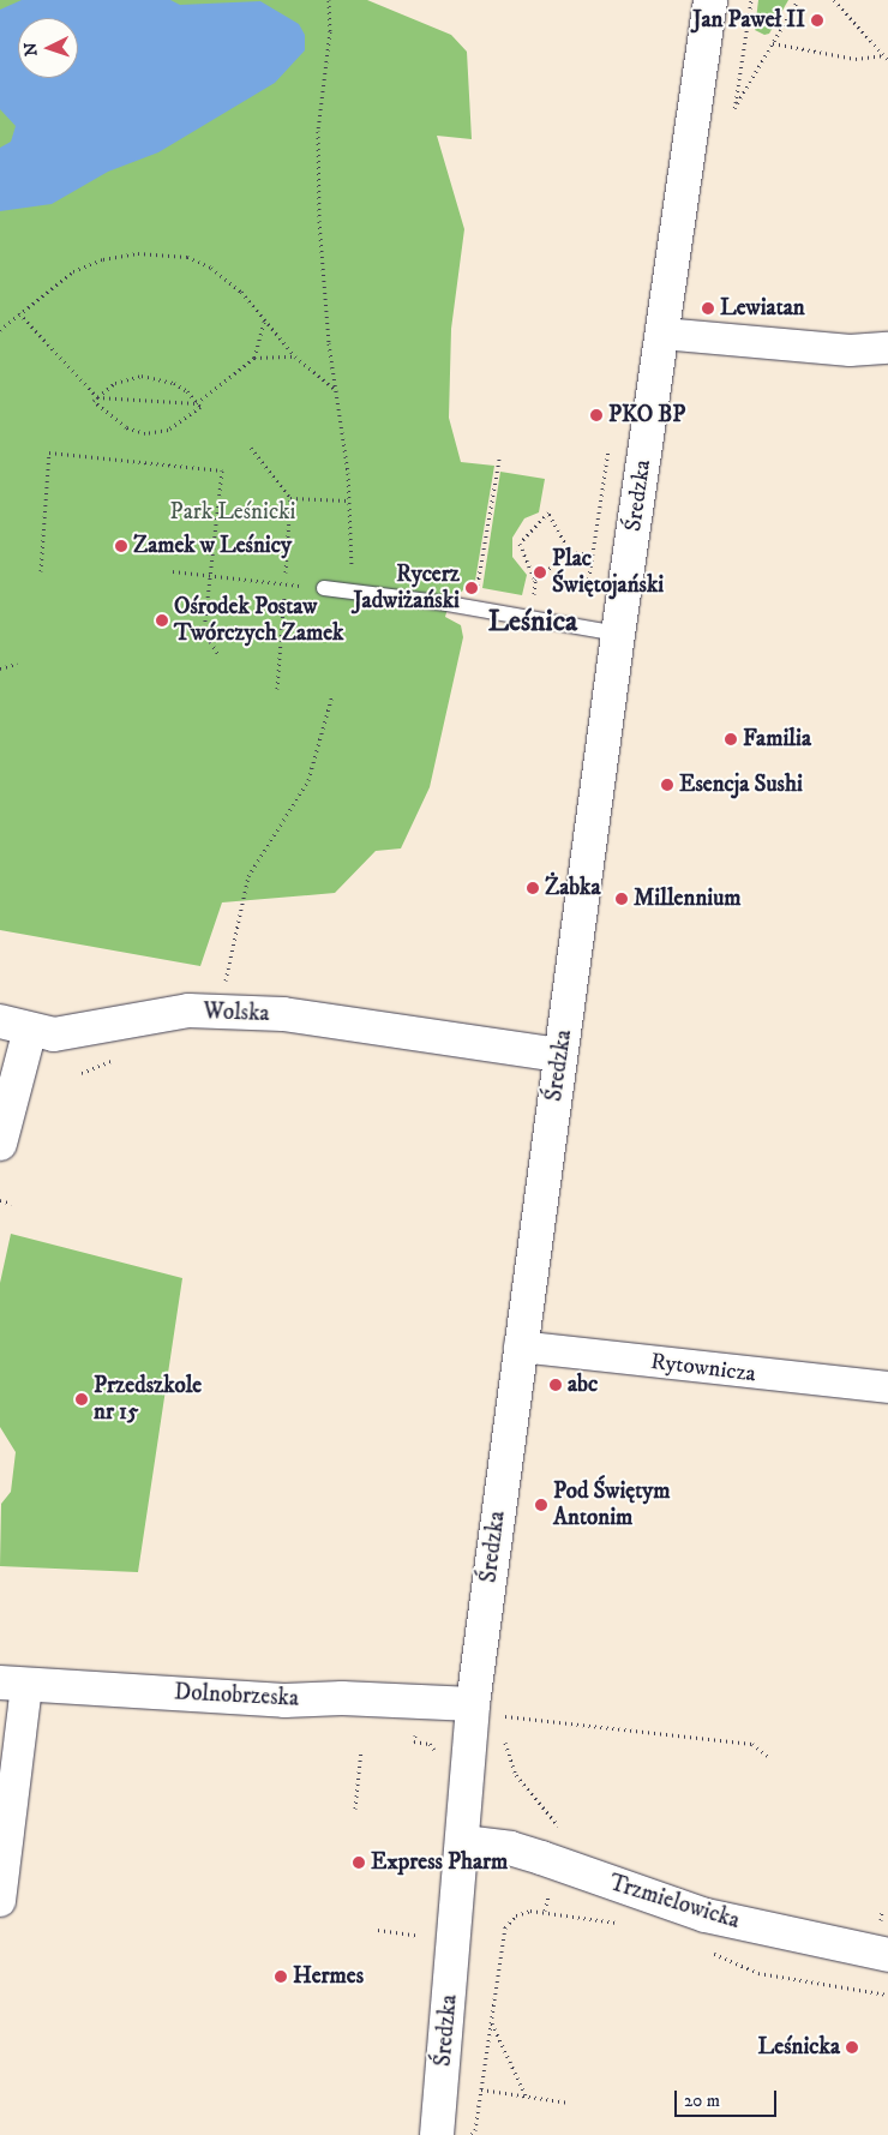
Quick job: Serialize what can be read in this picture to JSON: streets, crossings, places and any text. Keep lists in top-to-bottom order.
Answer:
{
  "streets": {
    "main road": [
      "Średzka",
      "Wolska",
      "Dolnobrzeska",
      "Trzmielowicka"
    ],
    "street": ["Rytownicza"]
  },
  "crossings": [
    ["Średzka", "Wolska"],
    ["Średzka", "Rytownicza"],
    ["Średzka", "Dolnobrzeska"],
    ["Średzka", "Trzmielowicka"]
  ],
  "districts": ["Leśnica"],
  "parks": ["Park Leśnicki"],
  "places": [
    "Jan Paweł II",
    "Lewiatan",
    "PKO BP",
    "Zamek w Leśnicy",
    "Plac Świętojański",
    "Rycerz Jadwiżański",
    "Ośrodek Postaw Twórczych Zamek",
    "Familia",
    "Esencja Sushi",
    "Żabka",
    "Millennium",
    "abc",
    "Przedszkole nr 15",
    "Pod Świętym Antonim",
    "Express Pharm",
    "Hermes",
    "Leśnicka"
  ],
  "scale_bar": "20 m",
  "north": "left"
}
